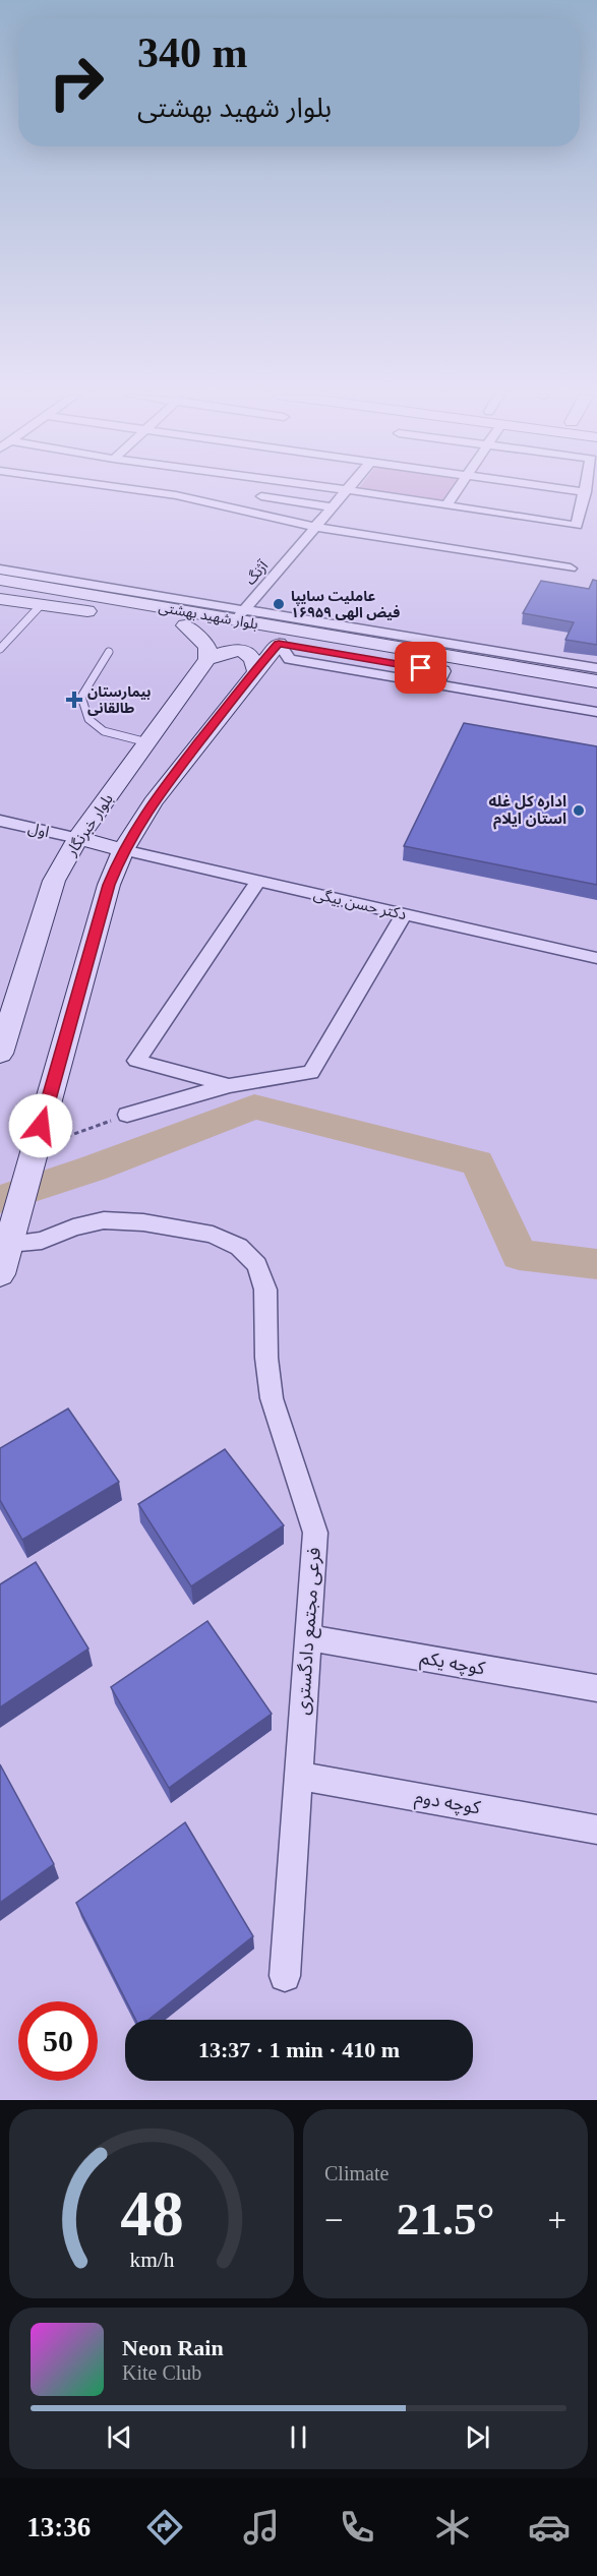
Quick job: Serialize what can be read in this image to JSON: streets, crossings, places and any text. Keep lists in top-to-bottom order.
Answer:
{
  "streets": {
    "main road": ["بلوار شهید بهشتی", "بلوار خبرنگار"],
    "street": [
      "آژنگ",
      "اول",
      "دکتر حسن بیگی",
      "فرعی مجتمع دادگستری",
      "کوچه یکم",
      "کوچه دوم"
    ]
  },
  "crossings": [
    ["آژنگ", "بلوار شهید بهشتی"],
    ["بلوار خبرنگار", "اول"],
    ["فرعی مجتمع دادگستری", "کوچه یکم"],
    ["فرعی مجتمع دادگستری", "کوچه دوم"]
  ],
  "places": {
    "other": ["عاملیت سایپا ۱۶۹۵۹ فیض الهی", "اداره کل غله استان ایلام"],
    "health": ["بیمارستان طالقانی"]
  },
  "page": {
    "turn": ["340 m", "بلوار شهید بهشتی"],
    "limit": "50",
    "trip": "13:37 · 1 min · 410 m",
    "tile": "Climate",
    "heat": ["−", "21.5°", "+"],
    "song": ["Neon Rain", "Kite Club"],
    "tabs": "13:36",
    "gauge": ["48", "km/h"]
  }
}
